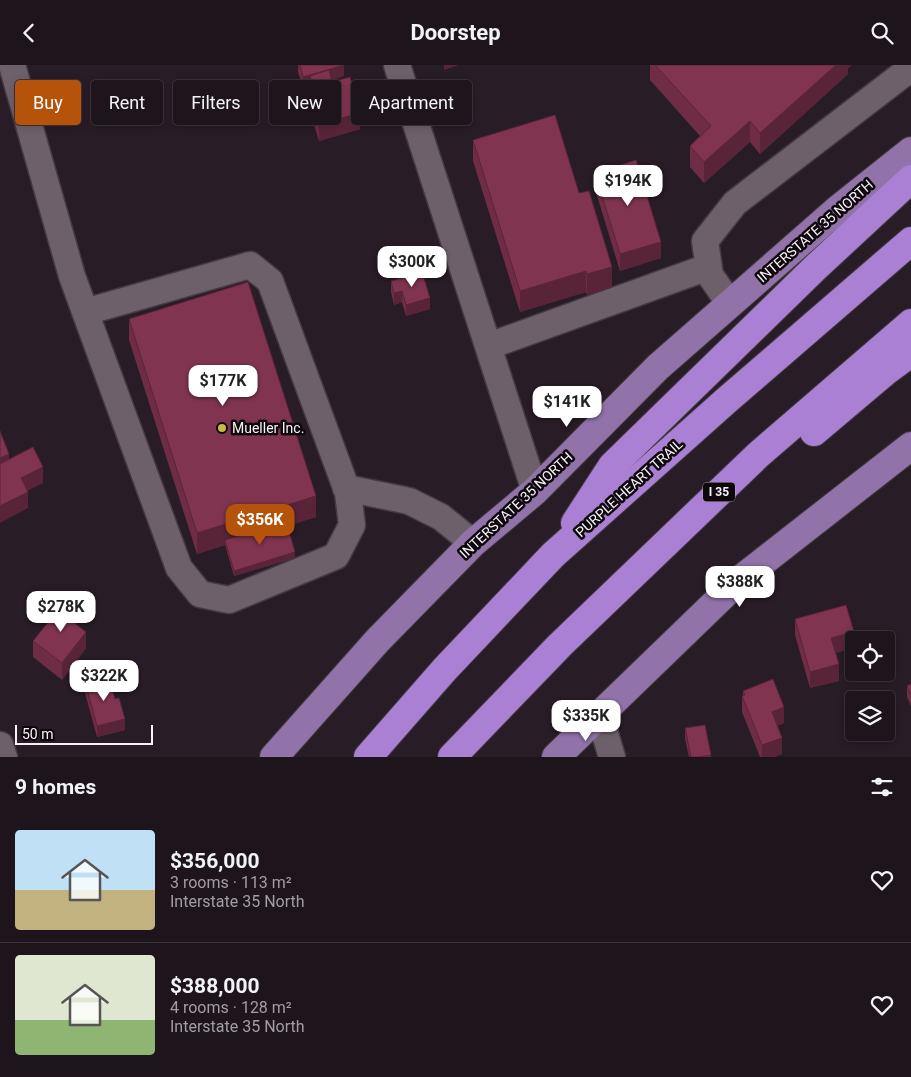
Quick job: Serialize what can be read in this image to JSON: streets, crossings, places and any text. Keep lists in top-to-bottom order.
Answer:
{
  "streets": {
    "highway": ["PURPLE HEART TRAIL", "I 35"],
    "main road": ["INTERSTATE 35 NORTH"]
  },
  "places": ["Mueller Inc."],
  "scale_bar": "50 m",
  "page": {
    "header": "Doorstep",
    "chip": [
      "Buy",
      "Rent",
      "Filters",
      "New",
      "Apartment"
    ],
    "price": [
      "$194K",
      "$300K",
      "$177K",
      "$141K",
      "$356K",
      "$388K",
      "$278K",
      "$322K",
      "$335K"
    ],
    "scale": "50 m",
    "heading": "9 homes",
    "list": [
      {
        "name": "$356,000",
        "note": "3 rooms · 113 m² · Interstate 35 North"
      },
      {
        "name": "$388,000",
        "note": "4 rooms · 128 m² · Interstate 35 North"
      }
    ]
  }
}
